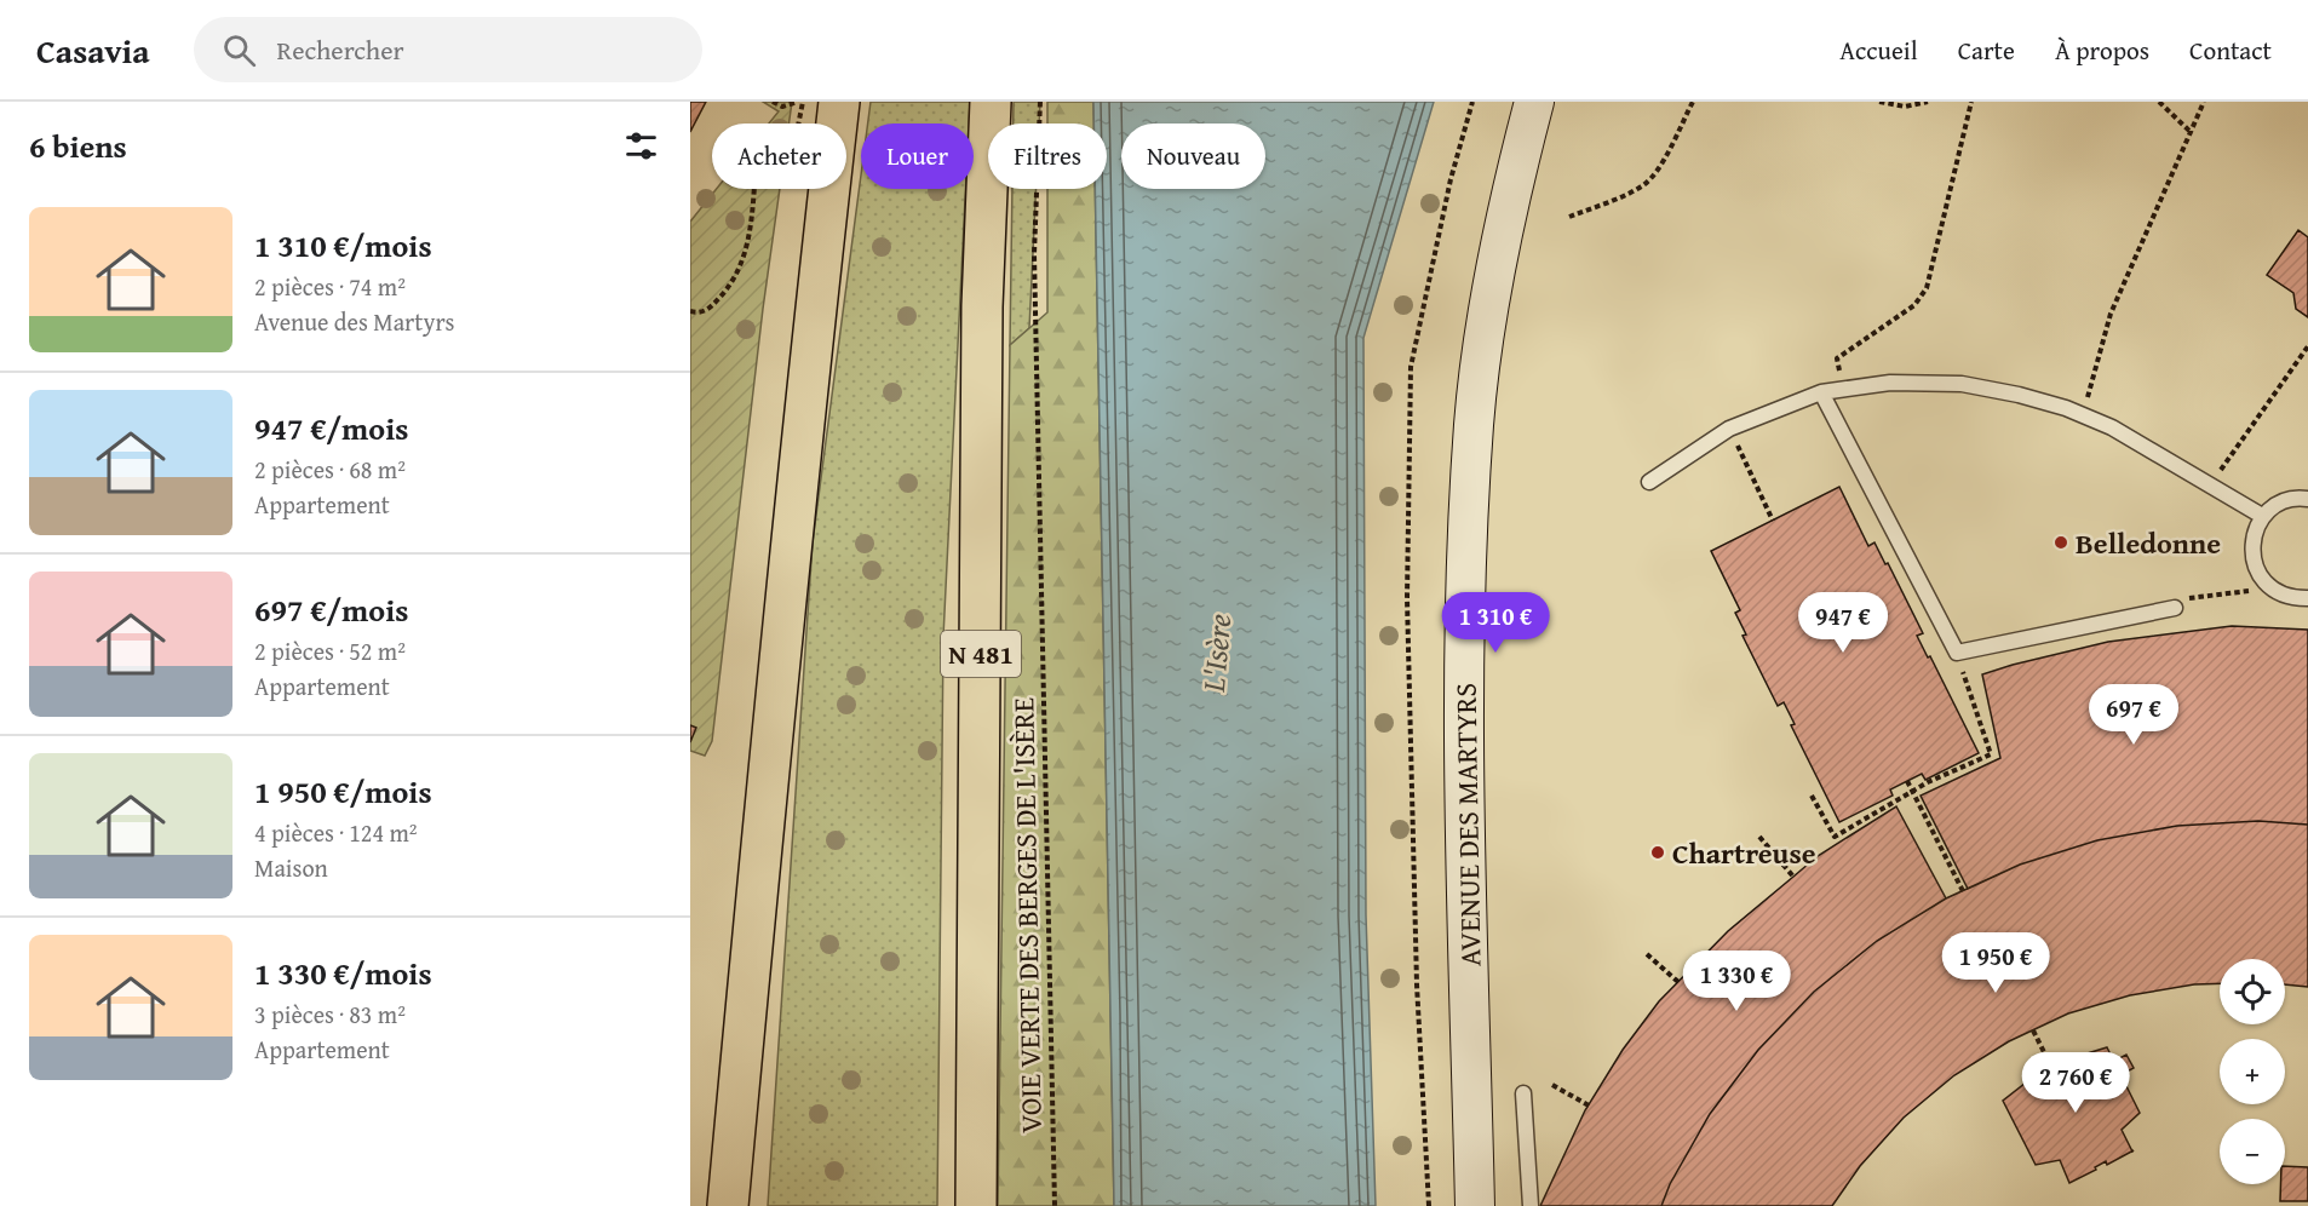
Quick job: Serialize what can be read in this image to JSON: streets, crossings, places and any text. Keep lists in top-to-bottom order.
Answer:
{
  "streets": {
    "highway": ["N 481"],
    "main road": ["AVENUE DES MARTYRS"],
    "path": ["VOIE VERTE DES BERGES DE L'ISÈRE"]
  },
  "water": ["L'Isère"],
  "places": ["Belledonne", "Chartreuse"],
  "page": {
    "header": "Casavia",
    "search": "Rechercher",
    "nav": [
      "Accueil",
      "Carte",
      "À propos",
      "Contact"
    ],
    "heading": "6 biens",
    "chip": [
      "Acheter",
      "Louer",
      "Filtres",
      "Nouveau"
    ],
    "list": [
      {
        "name": "1 310 €/mois",
        "note": "2 pièces · 74 m² · Avenue des Martyrs"
      },
      {
        "name": "947 €/mois",
        "note": "2 pièces · 68 m² · Appartement"
      },
      {
        "name": "697 €/mois",
        "note": "2 pièces · 52 m² · Appartement"
      },
      {
        "name": "1 950 €/mois",
        "note": "4 pièces · 124 m² · Maison"
      },
      {
        "name": "1 330 €/mois",
        "note": "3 pièces · 83 m² · Appartement"
      }
    ],
    "price": [
      "1 310 €",
      "947 €",
      "697 €",
      "1 950 €",
      "1 330 €",
      "2 760 €"
    ],
    "map_buttons": ["+", "−"]
  }
}
